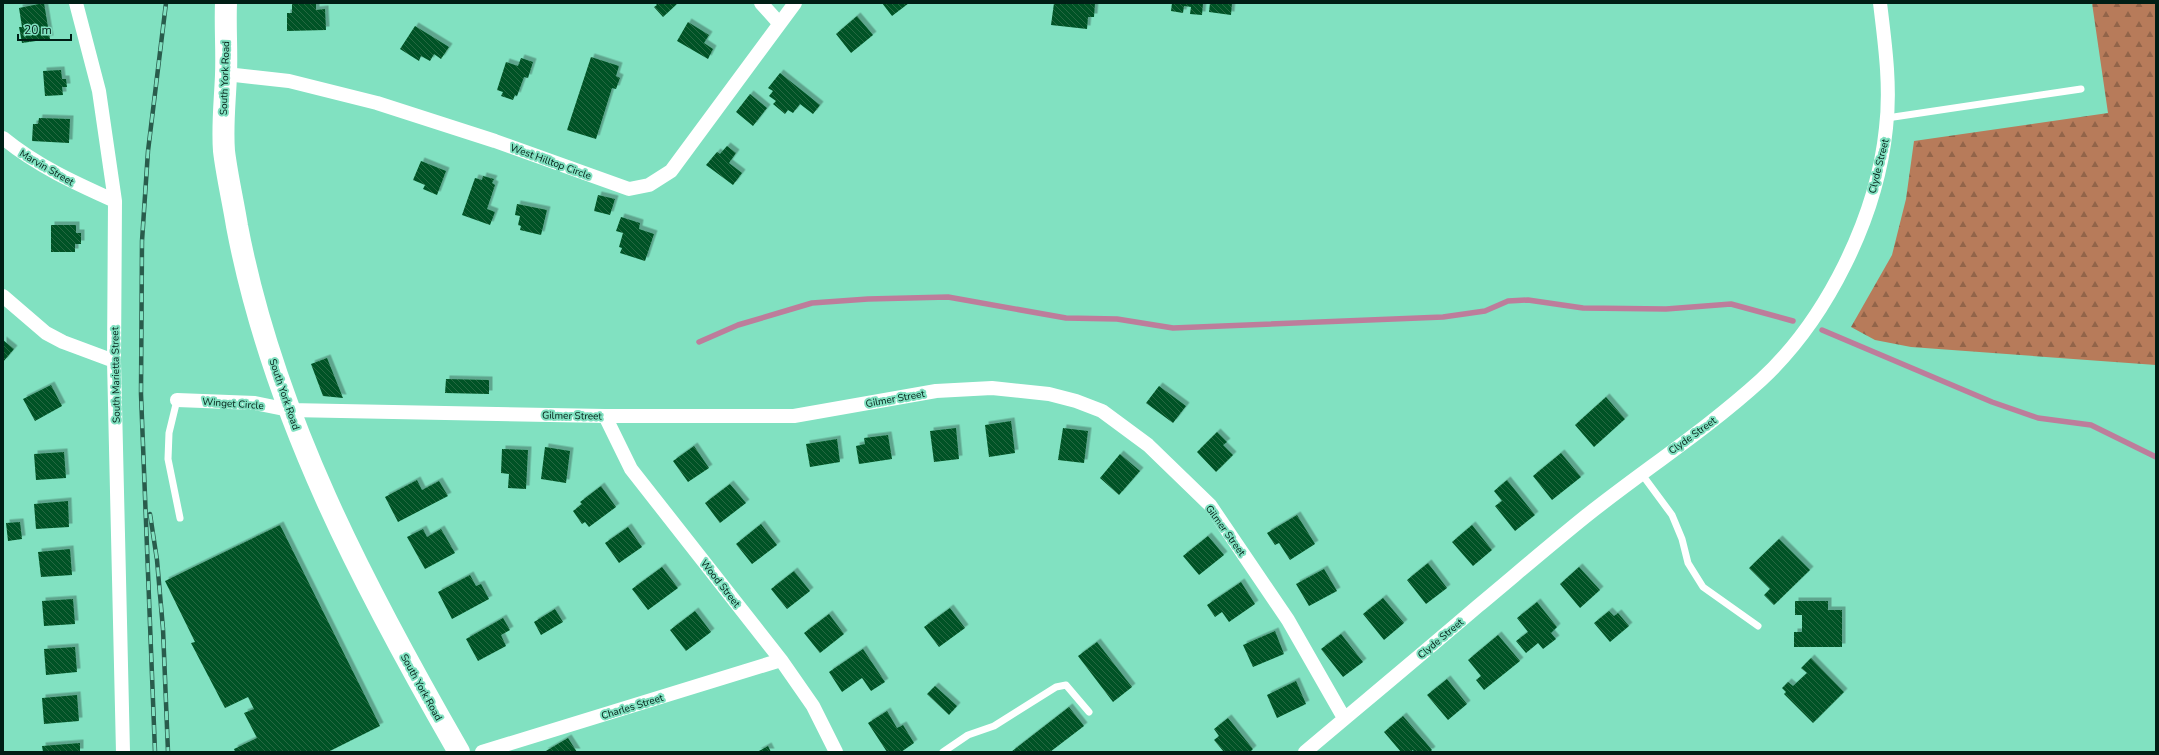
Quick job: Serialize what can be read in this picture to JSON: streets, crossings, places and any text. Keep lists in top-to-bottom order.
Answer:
{
  "streets": {
    "main road": ["South York Road"],
    "street": [
      "West Hilltop Circle",
      "Clyde Street",
      "Marvin Street",
      "South Marietta Street",
      "Gilmer Street",
      "Winget Circle",
      "Wood Street",
      "Charles Street"
    ]
  },
  "crossings": [
    ["South York Road", "West Hilltop Circle"],
    ["South York Road", "Gilmer Street"],
    ["South York Road", "Winget Circle"],
    ["Clyde Street", "Gilmer Street"],
    ["Marvin Street", "South Marietta Street"],
    ["Gilmer Street", "Winget Circle"],
    ["Gilmer Street", "Wood Street"],
    ["Wood Street", "Charles Street"]
  ],
  "scale_bar": "20 m"
}
